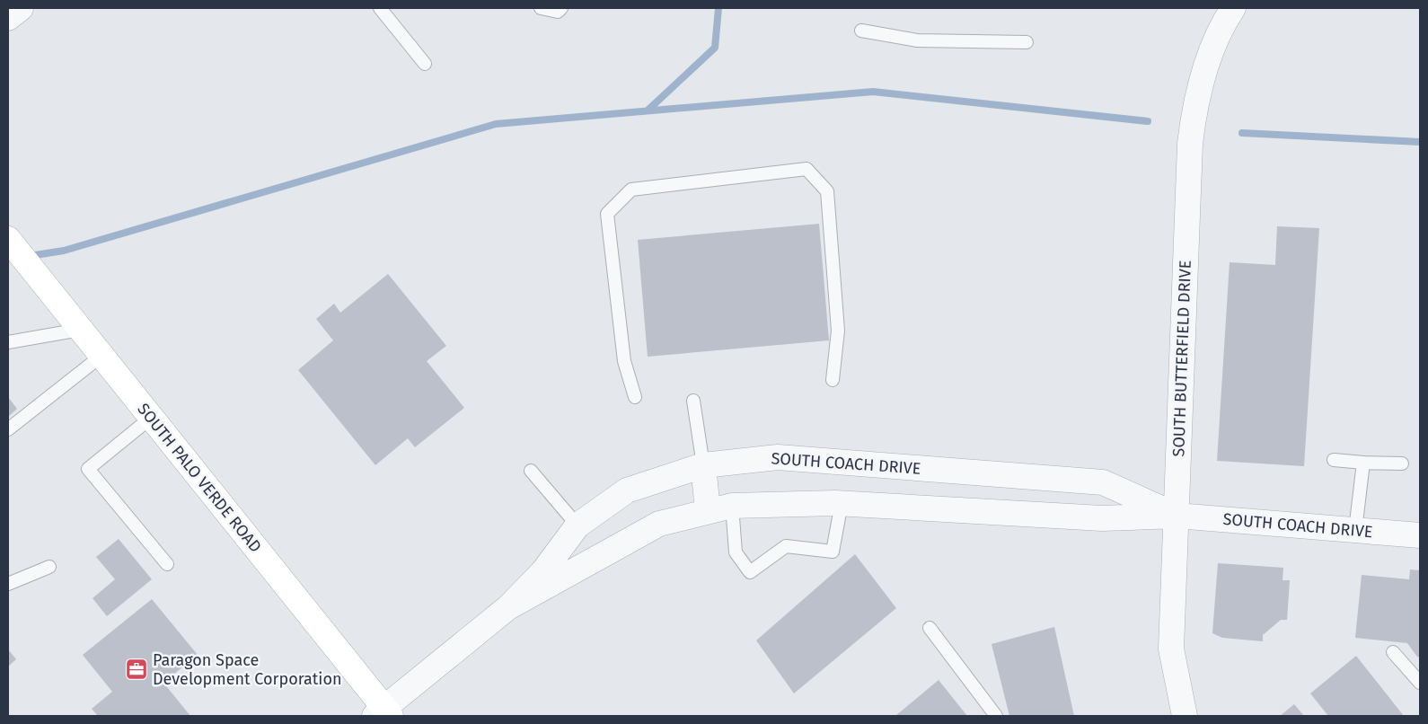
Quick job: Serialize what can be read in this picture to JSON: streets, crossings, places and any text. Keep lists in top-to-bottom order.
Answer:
{
  "streets": {
    "main road": ["SOUTH PALO VERDE ROAD"],
    "street": ["SOUTH BUTTERFIELD DRIVE", "SOUTH COACH DRIVE"]
  },
  "crossings": [
    ["SOUTH BUTTERFIELD DRIVE", "SOUTH COACH DRIVE"],
    ["SOUTH COACH DRIVE", "SOUTH PALO VERDE ROAD"]
  ],
  "places": {
    "office": ["Paragon Space Development Corporation"]
  }
}
